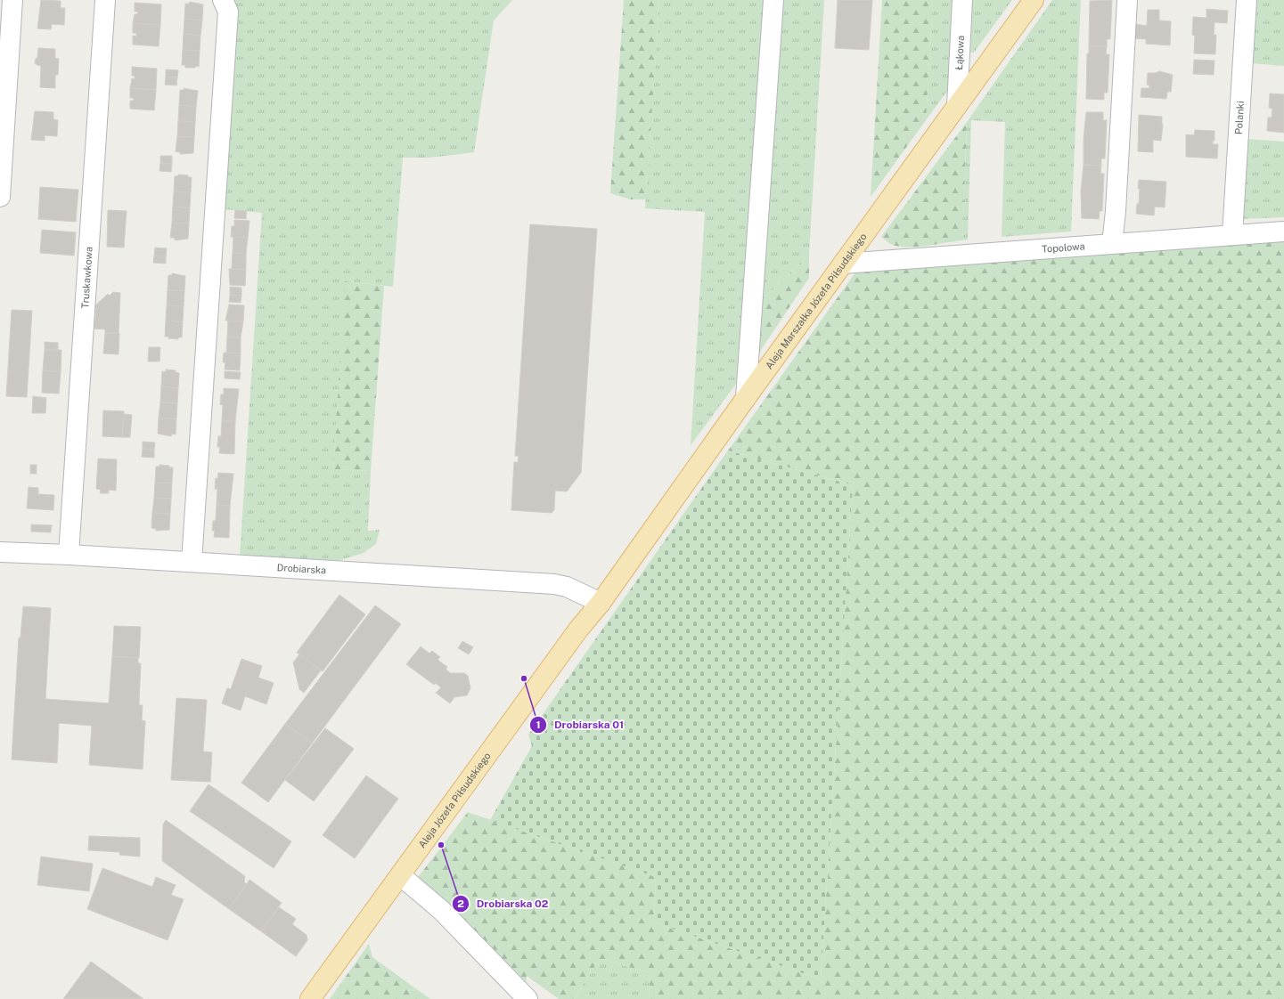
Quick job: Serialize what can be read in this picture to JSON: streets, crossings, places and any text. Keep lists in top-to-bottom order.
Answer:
{
  "streets": {
    "main road": ["Aleja Marszałka Józefa Piłsudskiego", "Aleja Józefa Piłsudskiego"],
    "street": [
      "Łąkowa",
      "Polanki",
      "Topolowa",
      "Truskawkowa",
      "Drobiarska"
    ]
  },
  "crossings": [
    ["Łąkowa", "Aleja Marszałka Józefa Piłsudskiego"],
    ["Polanki", "Topolowa"],
    ["Topolowa", "Aleja Marszałka Józefa Piłsudskiego"],
    ["Truskawkowa", "Drobiarska"],
    ["Aleja Marszałka Józefa Piłsudskiego", "Drobiarska"],
    ["Aleja Marszałka Józefa Piłsudskiego", "Aleja Józefa Piłsudskiego"],
    ["Drobiarska", "Aleja Józefa Piłsudskiego"]
  ],
  "places": ["Drobiarska 01", "Drobiarska 02"]
}
